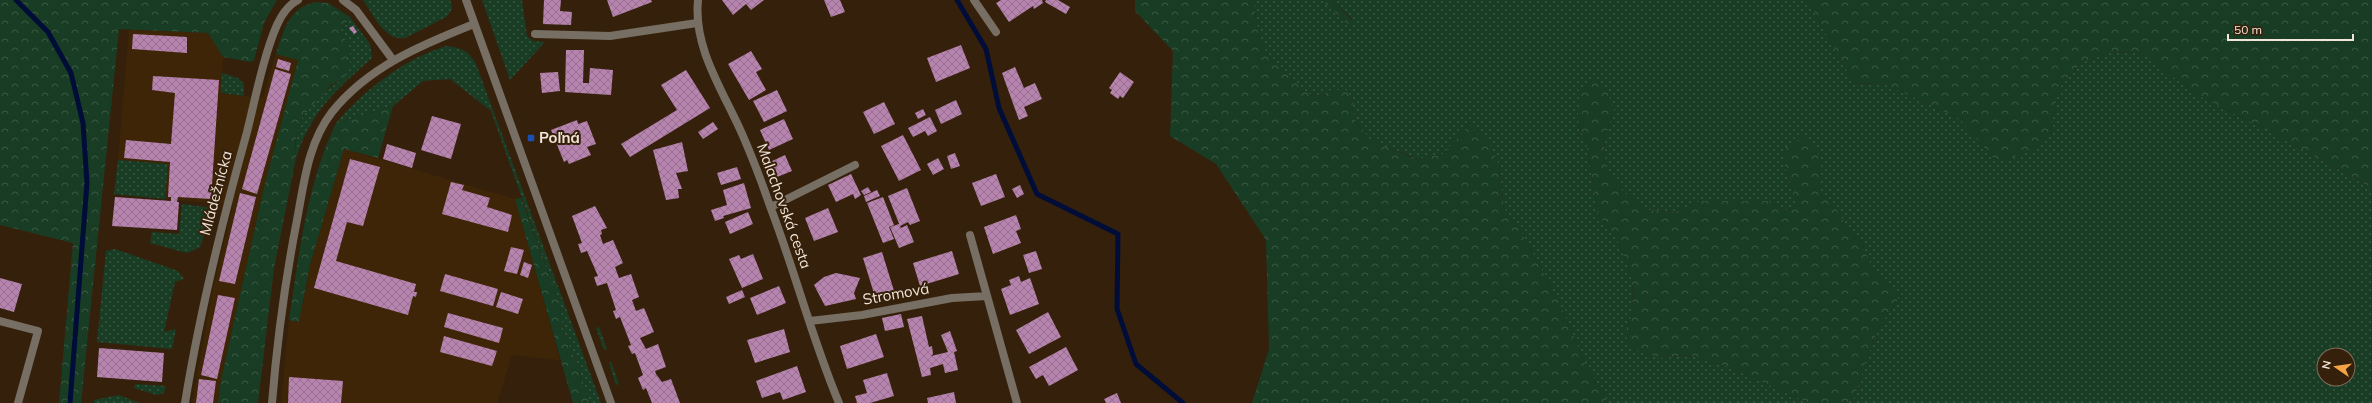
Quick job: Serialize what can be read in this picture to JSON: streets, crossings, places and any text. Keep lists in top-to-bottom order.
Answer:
{
  "streets": {
    "street": ["Mládežnícka", "Malachovská cesta", "Stromová"]
  },
  "crossings": [
    ["Malachovská cesta", "Stromová"]
  ],
  "places": {
    "transit": ["Poľná"]
  },
  "scale_bar": "50 m",
  "north": "left"
}
